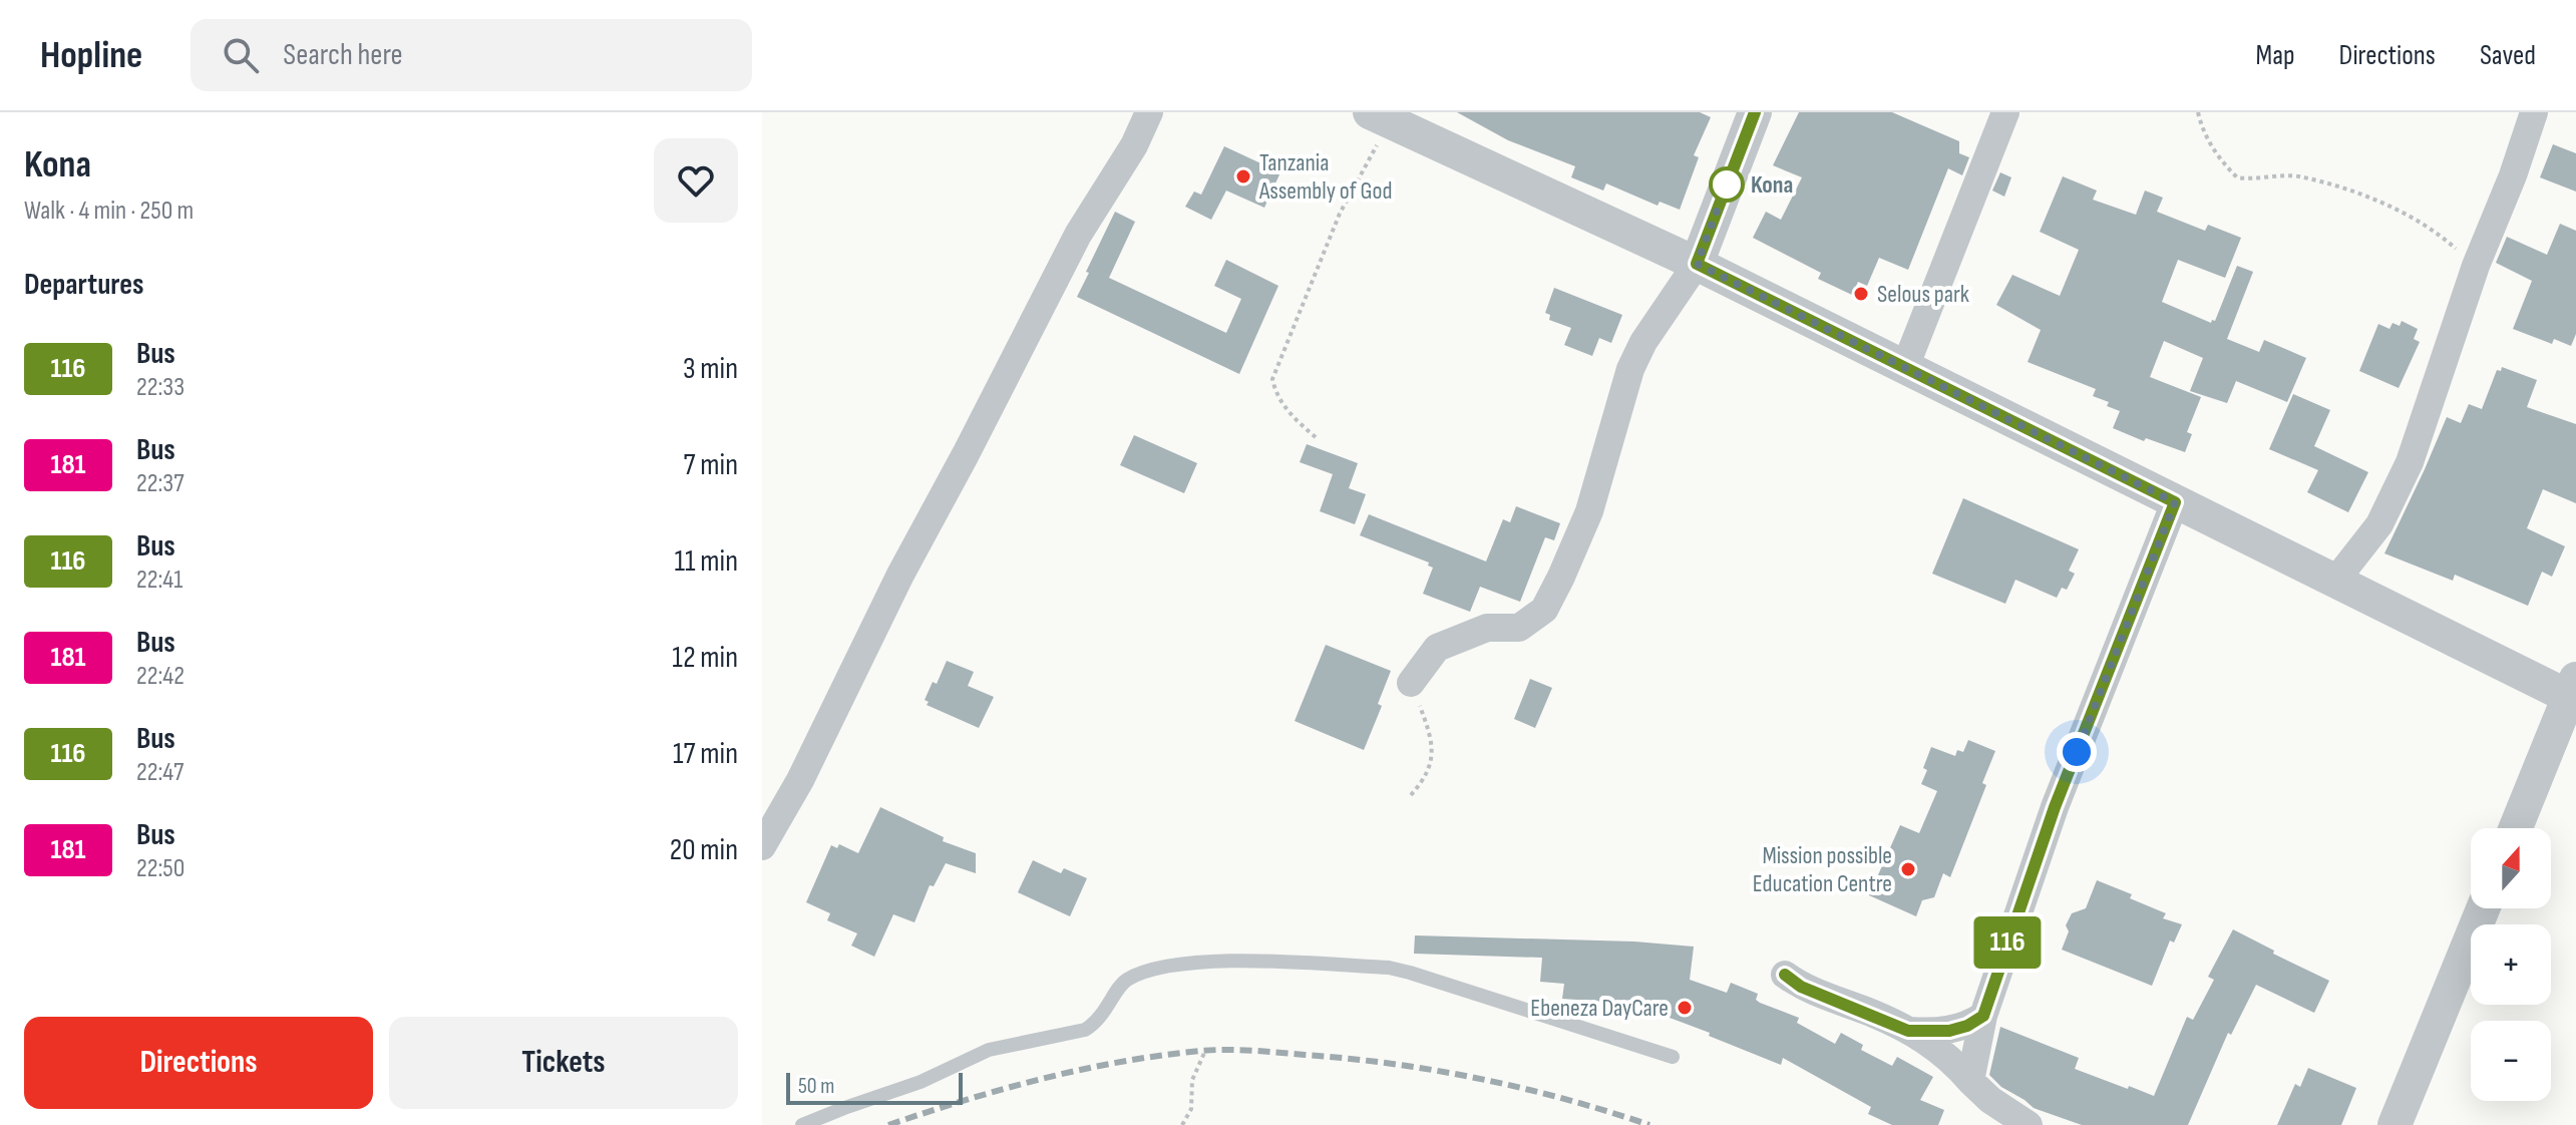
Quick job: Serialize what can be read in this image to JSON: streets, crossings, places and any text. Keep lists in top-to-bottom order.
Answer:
{
  "places": [
    "Tanzania Assembly of God",
    "Kona",
    "Selous park",
    "Mission possible Education Centre",
    "Ebeneza DayCare"
  ],
  "lines": ["bus line 116"],
  "scale_bar": "50 m",
  "north": "top",
  "page": {
    "header": "Hopline",
    "search": "Search here",
    "nav": ["Map", "Directions", "Saved"],
    "heading": [
      ["Kona", "Walk · 4 min · 250 m"],
      "Departures"
    ],
    "on_map": "116",
    "list": [
      {
        "mark": "116",
        "name": "Bus",
        "note": "22:33",
        "value": "3 min"
      },
      {
        "mark": "181",
        "name": "Bus",
        "note": "22:37",
        "value": "7 min"
      },
      {
        "mark": "116",
        "name": "Bus",
        "note": "22:41",
        "value": "11 min"
      },
      {
        "mark": "181",
        "name": "Bus",
        "note": "22:42",
        "value": "12 min"
      },
      {
        "mark": "116",
        "name": "Bus",
        "note": "22:47",
        "value": "17 min"
      },
      {
        "mark": "181",
        "name": "Bus",
        "note": "22:50",
        "value": "20 min"
      }
    ],
    "map_buttons": ["+", "−"],
    "buttons": ["Directions", "Tickets"],
    "scale": "50 m"
  }
}
